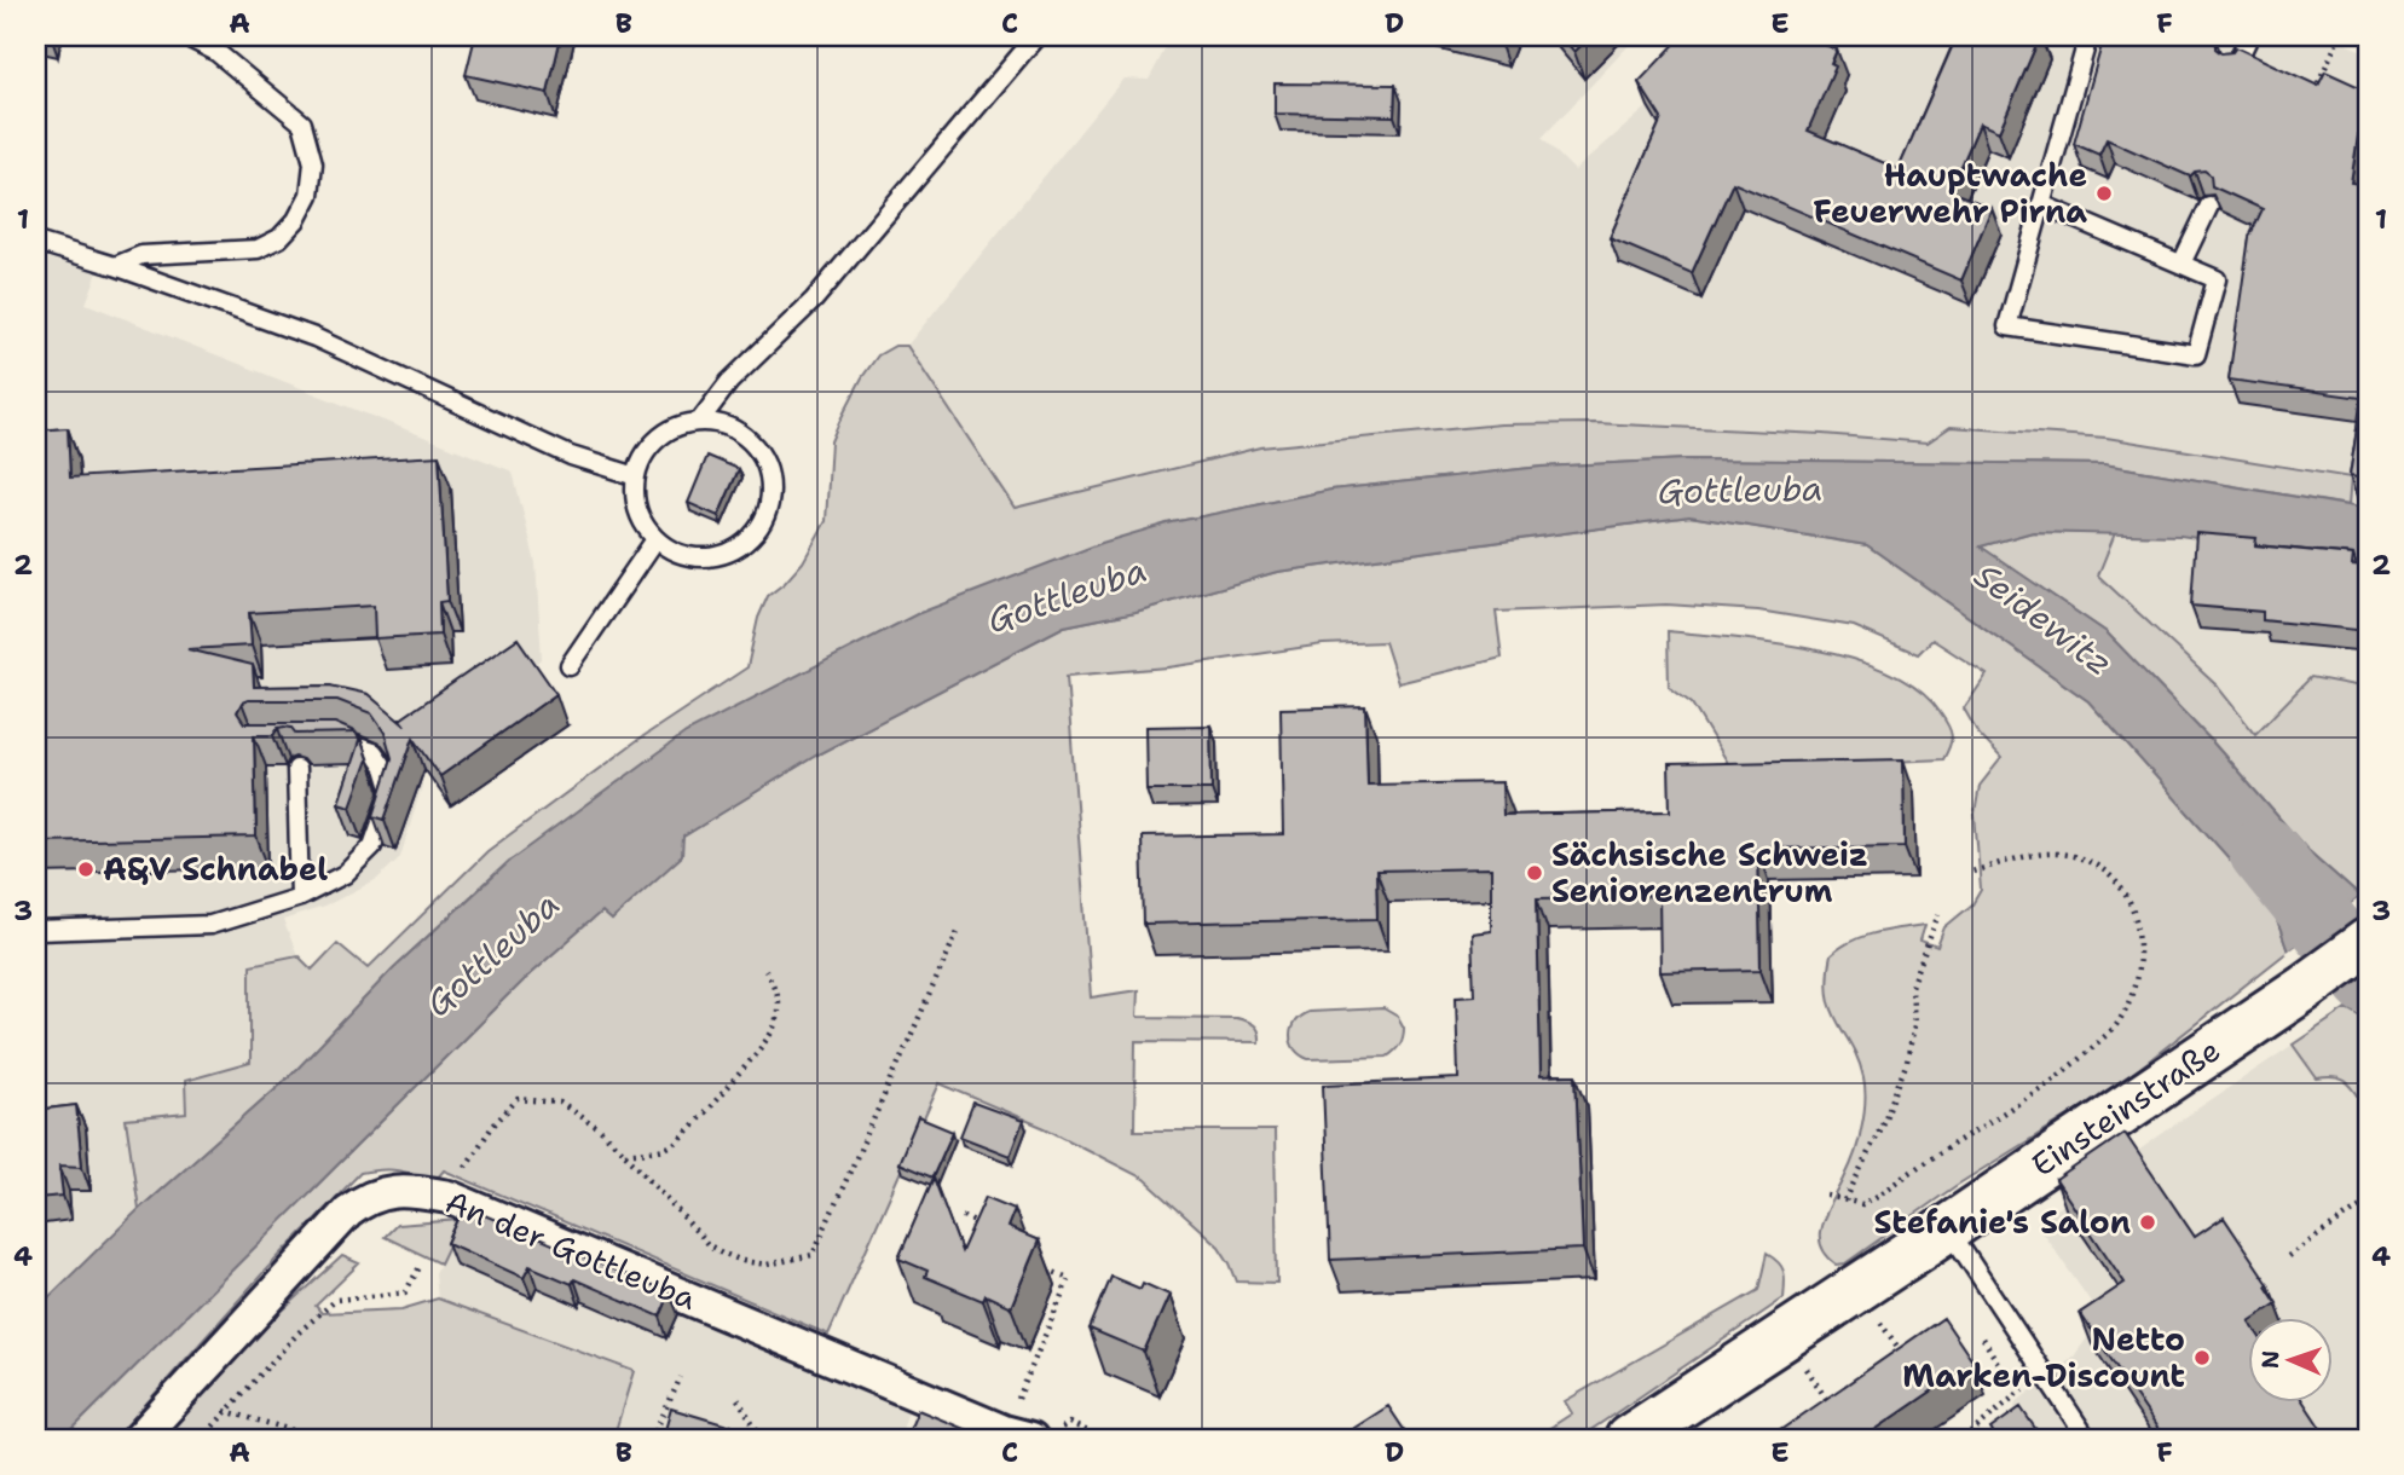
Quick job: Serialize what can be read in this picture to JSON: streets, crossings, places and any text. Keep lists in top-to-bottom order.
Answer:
{
  "streets": {
    "main road": ["Einsteinstraße"],
    "street": ["An der Gottleuba"]
  },
  "water": ["Gottleuba", "Seidewitz"],
  "places": [
    "Hauptwache Feuerwehr Pirna",
    "A&V Schnabel",
    "Sächsische Schweiz Seniorenzentrum",
    "Stefanie's Salon",
    "Netto Marken-Discount"
  ],
  "north": "left",
  "grid": {
    "columns": [
      "A",
      "B",
      "C",
      "D",
      "E",
      "F"
    ],
    "rows": [
      "1",
      "2",
      "3",
      "4"
    ]
  }
}
